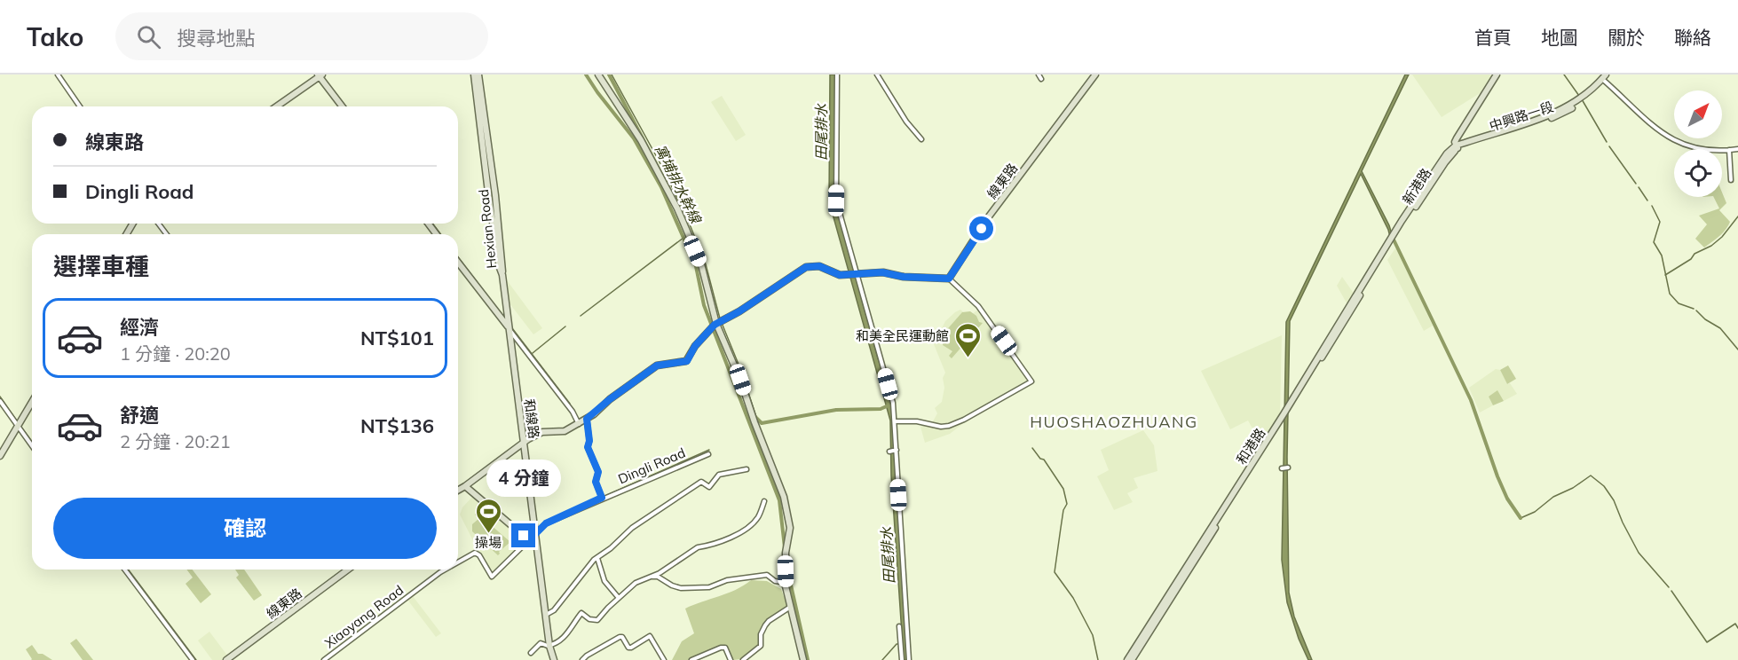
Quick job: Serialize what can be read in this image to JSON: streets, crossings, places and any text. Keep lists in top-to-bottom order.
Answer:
{
  "streets": {
    "street": [
      "中興路一段",
      "線東路",
      "新港路",
      "Hexian Road",
      "和線路",
      "和港路",
      "Dingli Road",
      "Xiaoyang Road"
    ]
  },
  "crossings": [
    ["中興路一段", "新港路"],
    ["新港路", "和港路"],
    ["Hexian Road", "和線路"],
    ["和線路", "Dingli Road"],
    ["和線路", "Xiaoyang Road"],
    ["Dingli Road", "Xiaoyang Road"]
  ],
  "districts": ["HUOSHAOZHUANG"],
  "water": ["田尾排水", "寓埔排水幹線"],
  "places": {
    "sports": ["和美全民運動館", "操場"]
  },
  "north": "top right",
  "page": {
    "header": "Tako",
    "search": "搜尋地點",
    "nav": [
      "首頁",
      "地圖",
      "關於",
      "聯絡"
    ],
    "banner": ["線東路", "Dingli Road"],
    "heading": "選擇車種",
    "list": [
      {
        "name": "經濟",
        "note": "1 分鐘 · 20:20",
        "value": "NT$101"
      },
      {
        "name": "舒適",
        "note": "2 分鐘 · 20:21",
        "value": "NT$136"
      }
    ],
    "bubble": "4 分鐘",
    "buttons": "確認"
  }
}
